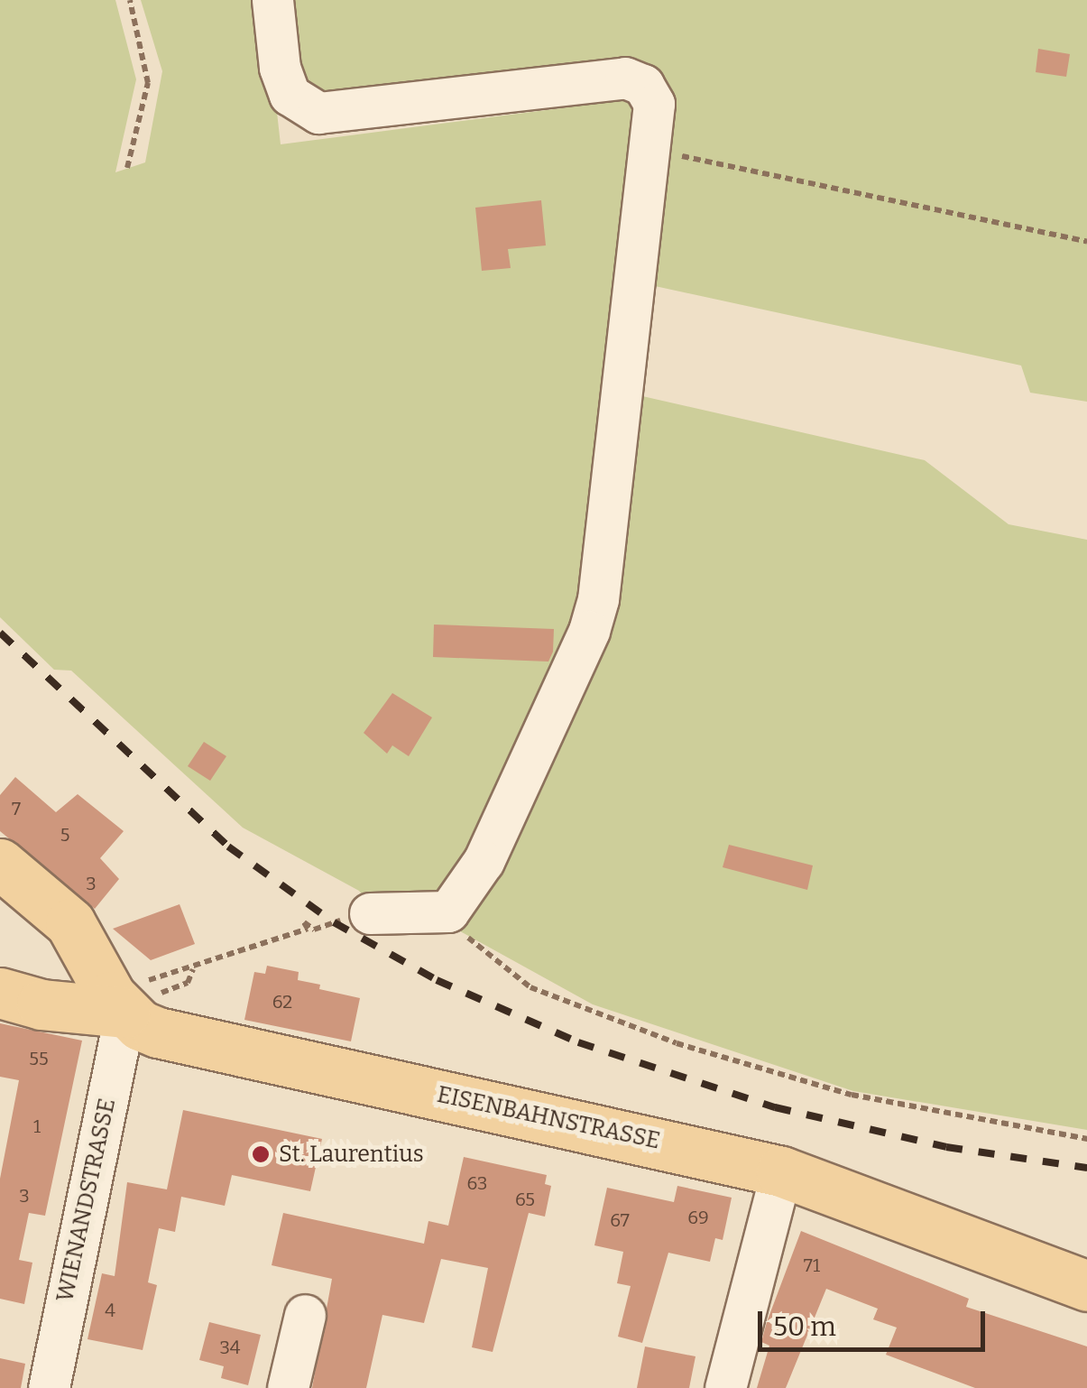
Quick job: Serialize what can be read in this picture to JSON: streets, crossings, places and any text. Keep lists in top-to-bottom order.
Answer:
{
  "streets": {
    "main road": ["EISENBAHNSTRASSE"],
    "street": ["WIENANDSTRASSE"]
  },
  "crossings": [
    ["EISENBAHNSTRASSE", "WIENANDSTRASSE"]
  ],
  "places": ["St. Laurentius"],
  "house_numbers": [
    "7",
    "5",
    "3",
    "62",
    "55",
    "1",
    "63",
    "3",
    "65",
    "69",
    "67",
    "71",
    "4",
    "34"
  ],
  "scale_bar": "50 m"
}
